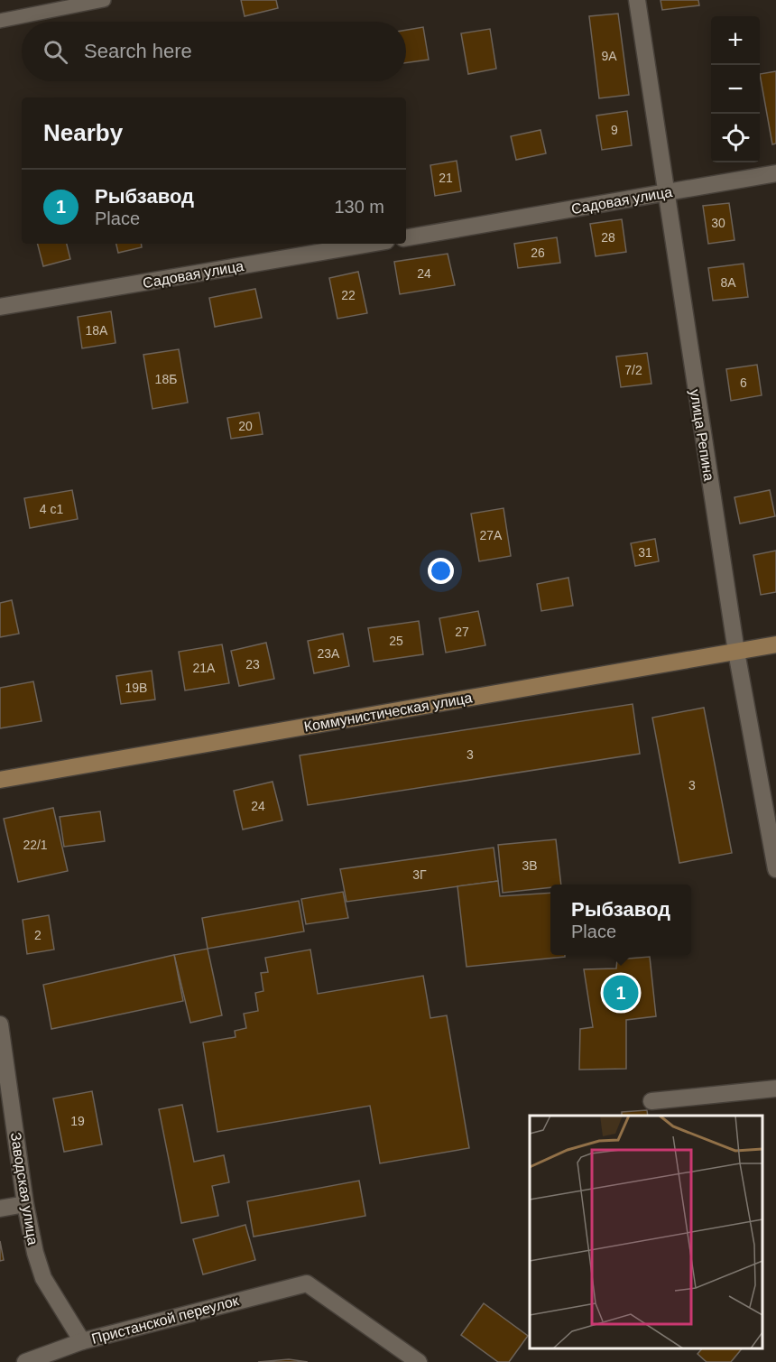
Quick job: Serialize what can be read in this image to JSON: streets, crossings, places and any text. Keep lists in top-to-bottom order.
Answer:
{
  "streets": {
    "street": [
      "Садовая улица",
      "улица Репина",
      "Коммунистическая улица",
      "Заводская улица",
      "Пристанской переулок"
    ]
  },
  "crossings": [
    ["Садовая улица", "улица Репина"],
    ["улица Репина", "Коммунистическая улица"],
    ["Заводская улица", "Пристанской переулок"]
  ],
  "house_numbers": [
    "9А",
    "9",
    "21",
    "30",
    "28",
    "26",
    "24",
    "8А",
    "22",
    "18А",
    "7/2",
    "18Б",
    "6",
    "20",
    "4 с1",
    "27А",
    "31",
    "27",
    "25",
    "23А",
    "23",
    "21А",
    "19В",
    "3",
    "3",
    "24",
    "22/1",
    "3В",
    "3Г",
    "2",
    "19"
  ],
  "page": {
    "map_buttons": ["+", "−"],
    "search": "Search here",
    "heading": "Nearby",
    "list": [
      {
        "mark": "1",
        "name": "Рыбзавод",
        "note": "Place",
        "value": "130 m"
      }
    ],
    "popup": ["Рыбзавод", "Place"],
    "pins": "1"
  }
}
